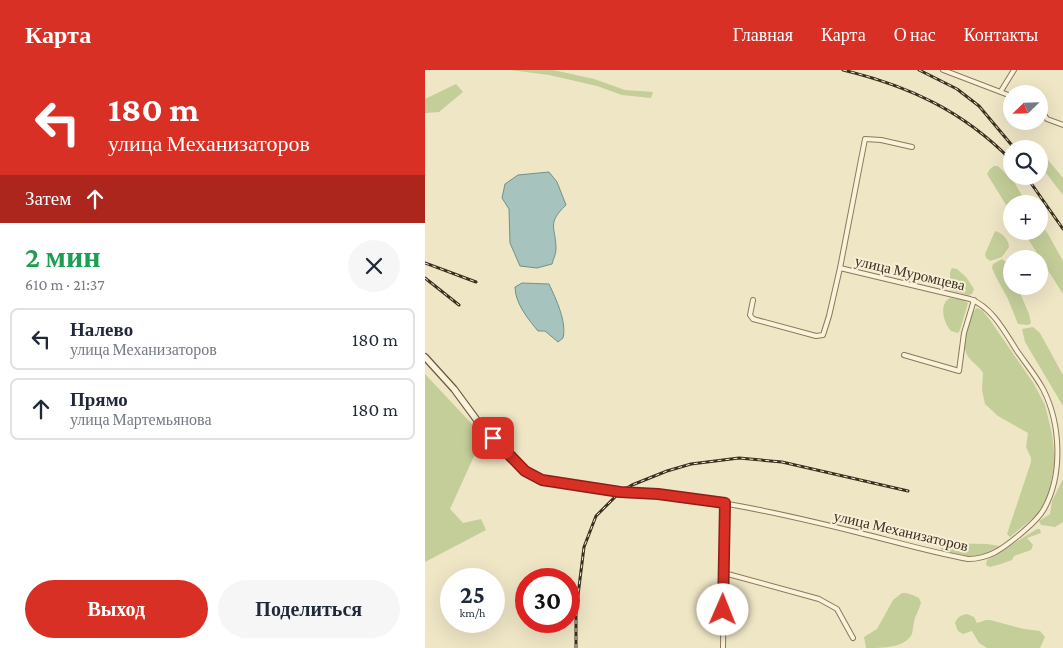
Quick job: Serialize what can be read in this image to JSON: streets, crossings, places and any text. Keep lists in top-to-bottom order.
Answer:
{
  "streets": {
    "street": ["улица Муромцева", "улица Механизаторов"]
  },
  "crossings": [
    ["улица Муромцева", "улица Механизаторов"]
  ],
  "north": "bottom left",
  "page": {
    "header": "Карта",
    "nav": [
      "Главная",
      "Карта",
      "О нас",
      "Контакты"
    ],
    "turn": ["180 m", "улица Механизаторов"],
    "map_buttons": ["+", "−"],
    "then": "Затем",
    "heading": ["2 мин", "610 m · 21:37"],
    "list": [
      {
        "name": "Налево",
        "note": "улица Механизаторов",
        "value": "180 m"
      },
      {
        "name": "Прямо",
        "note": "улица Мартемьянова",
        "value": "180 m"
      }
    ],
    "speed": "25 km/h",
    "limit": "30",
    "buttons": ["Выход", "Поделиться"]
  }
}
